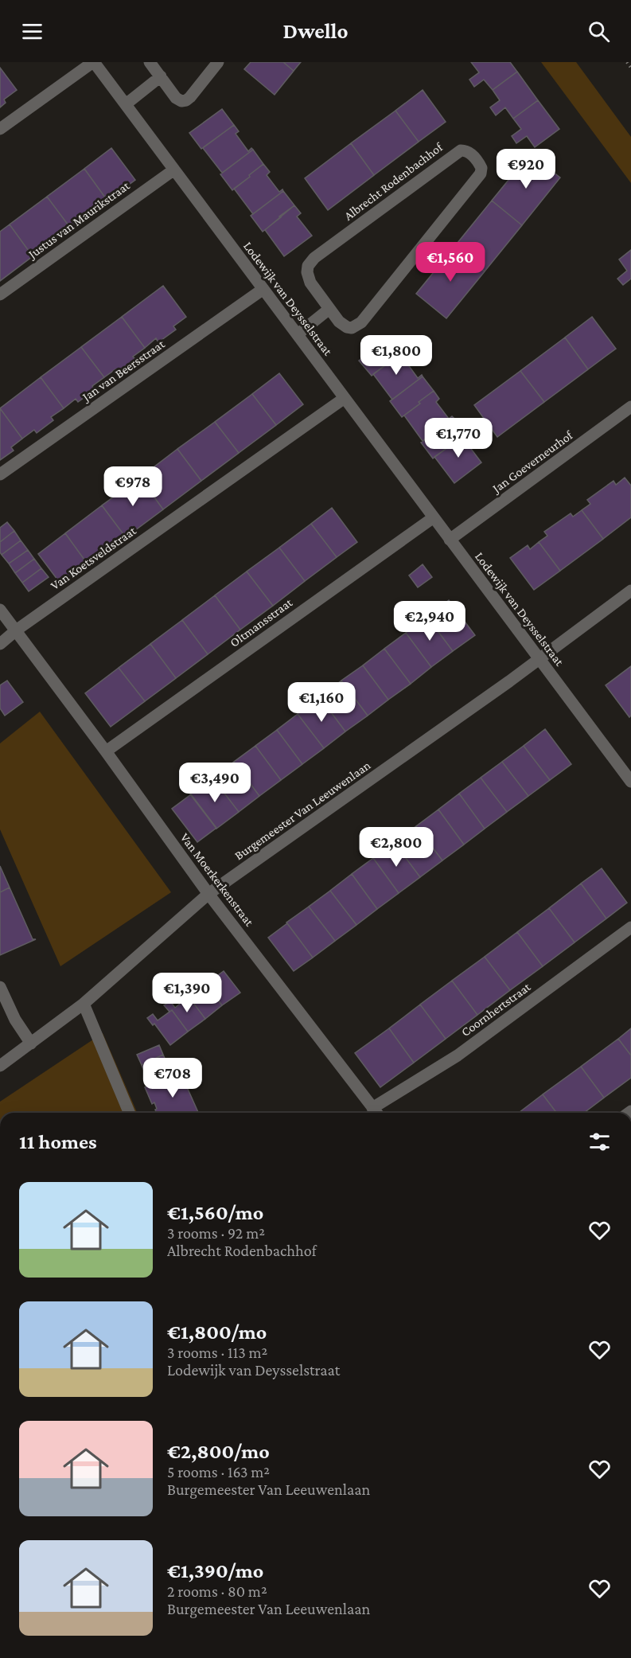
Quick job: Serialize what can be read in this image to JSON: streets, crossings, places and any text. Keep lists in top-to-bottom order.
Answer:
{
  "streets": {
    "street": [
      "Albrecht Rodenbachhof",
      "Justus van Maurikstraat",
      "Lodewijk van Deysselstraat",
      "Jan van Beersstraat",
      "Jan Goeverneurhof",
      "Van Koetsveldstraat",
      "Oltmansstraat",
      "Burgemeester Van Leeuwenlaan",
      "Van Moerkerkenstraat",
      "Coornhertstraat"
    ]
  },
  "crossings": [
    ["Justus van Maurikstraat", "Lodewijk van Deysselstraat"],
    ["Lodewijk van Deysselstraat", "Jan van Beersstraat"],
    ["Lodewijk van Deysselstraat", "Jan Goeverneurhof"],
    ["Lodewijk van Deysselstraat", "Van Koetsveldstraat"],
    ["Lodewijk van Deysselstraat", "Oltmansstraat"],
    ["Lodewijk van Deysselstraat", "Burgemeester Van Leeuwenlaan"],
    ["Van Koetsveldstraat", "Van Moerkerkenstraat"],
    ["Oltmansstraat", "Van Moerkerkenstraat"],
    ["Burgemeester Van Leeuwenlaan", "Van Moerkerkenstraat"],
    ["Van Moerkerkenstraat", "Coornhertstraat"]
  ],
  "page": {
    "header": "Dwello",
    "price": [
      "€920",
      "€1,560",
      "€1,800",
      "€1,770",
      "€978",
      "€2,940",
      "€1,160",
      "€3,490",
      "€2,800",
      "€1,390",
      "€708"
    ],
    "heading": "11 homes",
    "list": [
      {
        "name": "€1,560/mo",
        "note": "3 rooms · 92 m² · Albrecht Rodenbachhof"
      },
      {
        "name": "€1,800/mo",
        "note": "3 rooms · 113 m² · Lodewijk van Deysselstraat"
      },
      {
        "name": "€2,800/mo",
        "note": "5 rooms · 163 m² · Burgemeester Van Leeuwenlaan"
      },
      {
        "name": "€1,390/mo",
        "note": "2 rooms · 80 m² · Burgemeester Van Leeuwenlaan"
      }
    ]
  }
}
